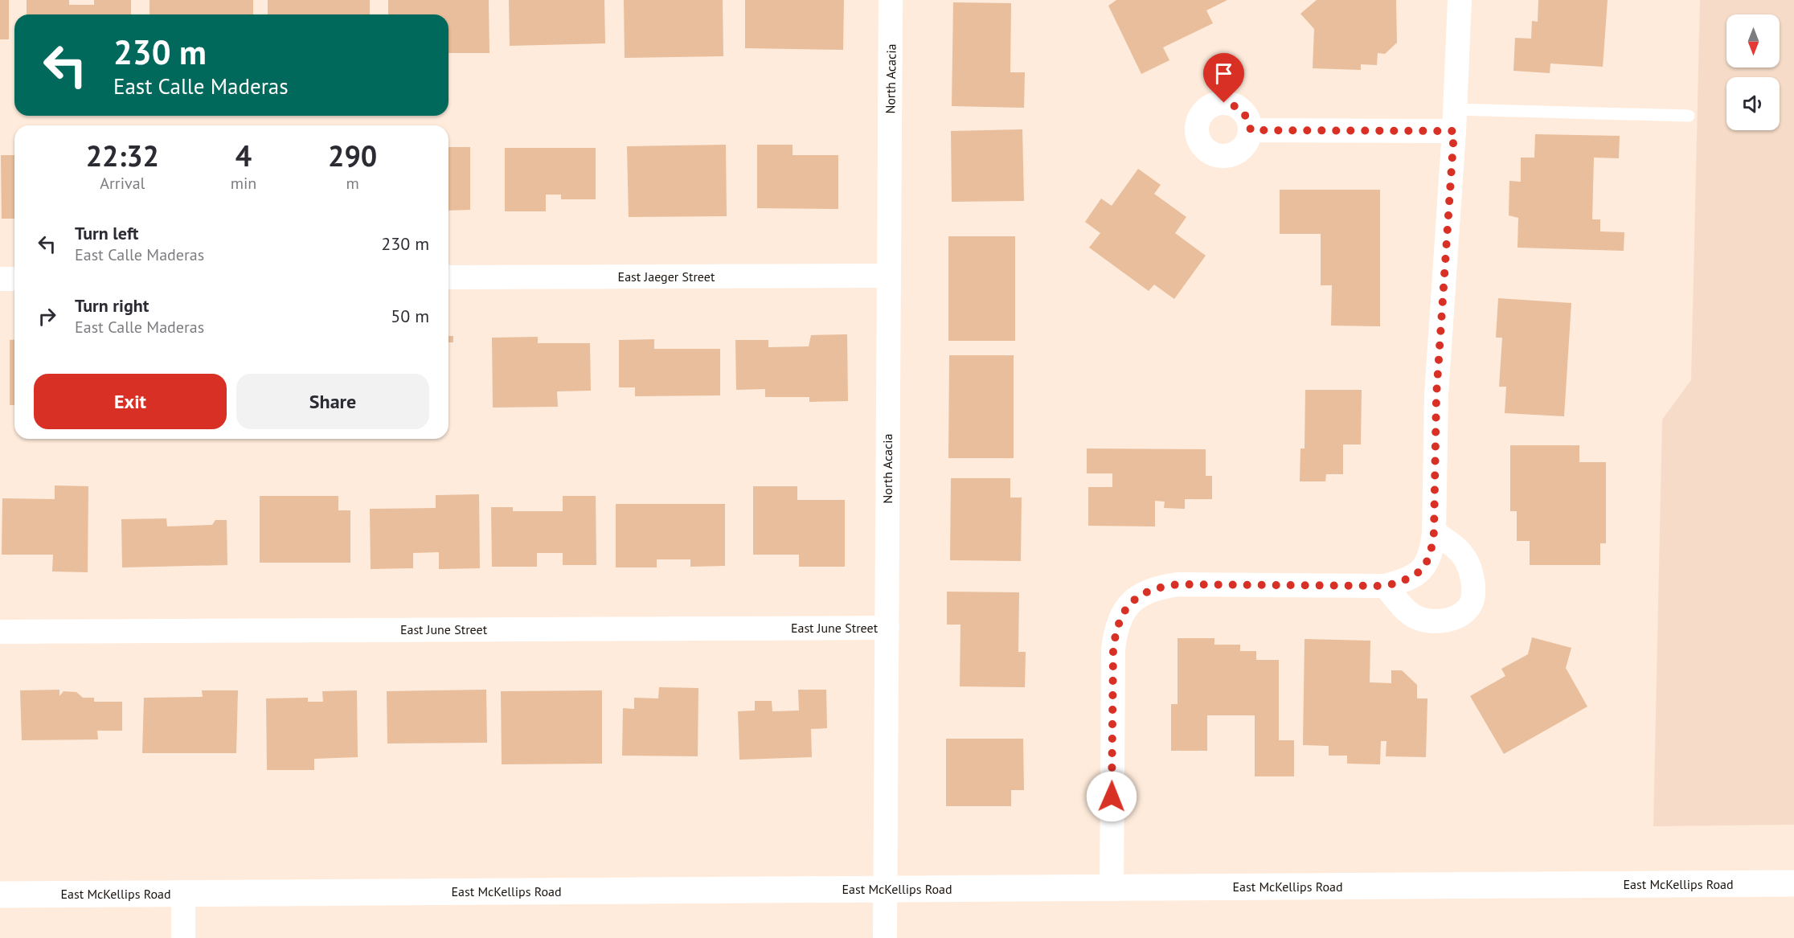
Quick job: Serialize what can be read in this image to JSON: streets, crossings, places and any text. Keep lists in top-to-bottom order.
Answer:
{
  "streets": {
    "main road": ["East McKellips Road"],
    "street": ["North Acacia", "East Jaeger Street", "East June Street"]
  },
  "crossings": [
    ["North Acacia", "East Jaeger Street"],
    ["North Acacia", "East June Street"],
    ["North Acacia", "East McKellips Road"]
  ],
  "north": "bottom",
  "page": {
    "turn": ["230 m", "East Calle Maderas"],
    "eta": [
      "22:32",
      "Arrival",
      "4",
      "min",
      "290",
      "m"
    ],
    "list": [
      {
        "name": "Turn left",
        "note": "East Calle Maderas",
        "value": "230 m"
      },
      {
        "name": "Turn right",
        "note": "East Calle Maderas",
        "value": "50 m"
      }
    ],
    "buttons": ["Exit", "Share"]
  }
}
